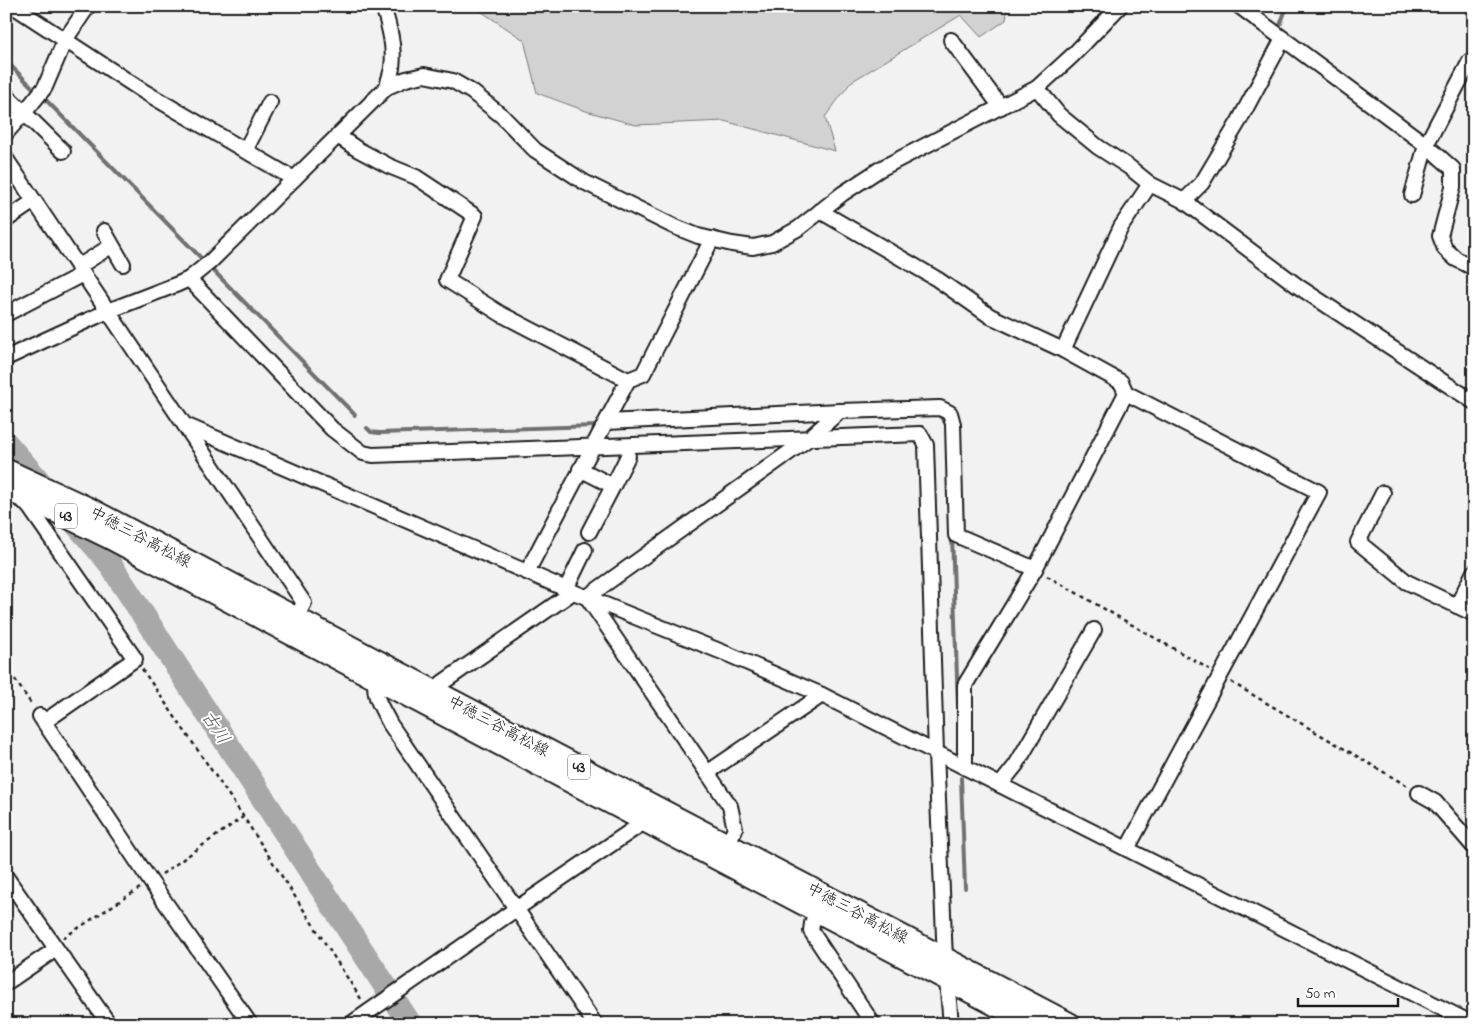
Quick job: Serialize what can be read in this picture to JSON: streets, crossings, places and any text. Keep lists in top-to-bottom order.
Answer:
{
  "streets": {
    "main road": ["43", "中徳三谷高松線"]
  },
  "water": ["古川"],
  "scale_bar": "50 m"
}
